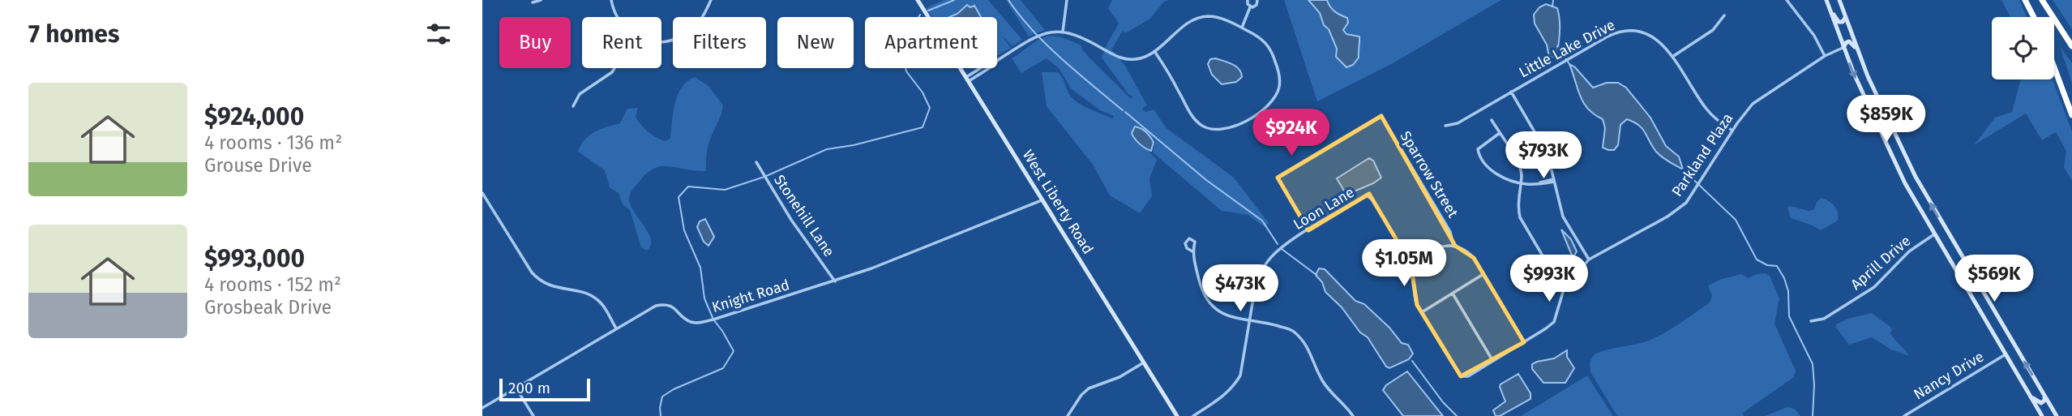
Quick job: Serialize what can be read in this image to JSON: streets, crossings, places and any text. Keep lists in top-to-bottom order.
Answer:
{
  "streets": {
    "main road": ["West Liberty Road"],
    "street": [
      "Little Lake Drive",
      "Parkland Plaza",
      "Sparrow Street",
      "Loon Lane",
      "Stonehill Lane",
      "Aprill Drive",
      "Knight Road",
      "Nancy Drive"
    ]
  },
  "crossings": [
    ["Little Lake Drive", "Parkland Plaza"],
    ["Parkland Plaza", "Loon Lane"],
    ["Sparrow Street", "Loon Lane"],
    ["West Liberty Road", "Knight Road"],
    ["Stonehill Lane", "Knight Road"]
  ],
  "scale_bar": "200 m",
  "page": {
    "heading": "7 homes",
    "chip": [
      "Buy",
      "Rent",
      "Filters",
      "New",
      "Apartment"
    ],
    "list": [
      {
        "name": "$924,000",
        "note": "4 rooms · 136 m² · Grouse Drive"
      },
      {
        "name": "$993,000",
        "note": "4 rooms · 152 m² · Grosbeak Drive"
      }
    ],
    "price": [
      "$859K",
      "$924K",
      "$793K",
      "$1.05M",
      "$993K",
      "$569K",
      "$473K"
    ],
    "scale": "200 m"
  }
}
